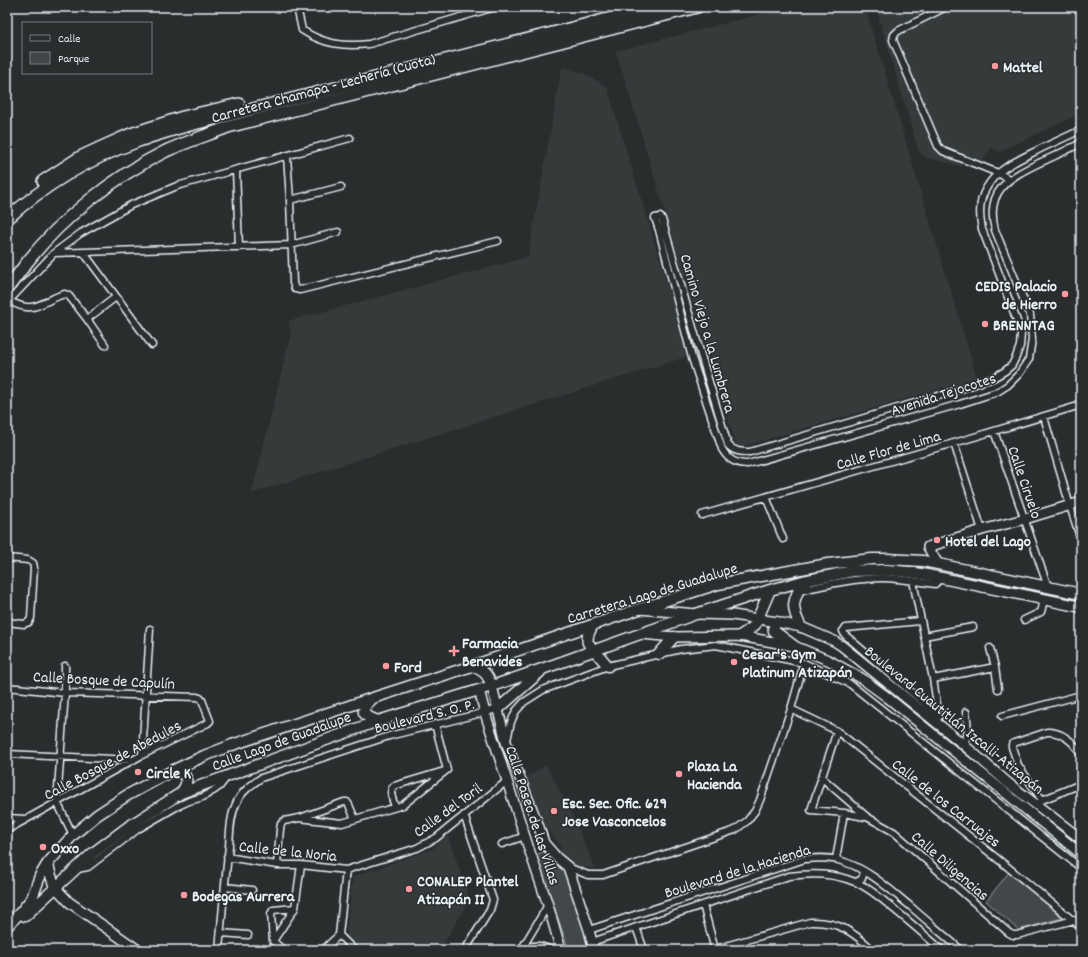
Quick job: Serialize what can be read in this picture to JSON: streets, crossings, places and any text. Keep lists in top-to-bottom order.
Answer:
{
  "streets": {
    "highway": ["Carretera Chamapa - Lechería (Cuota)"],
    "main road": [
      "Carretera Lago de Guadalupe",
      "Boulevard Cuautitlán Izcalli-Atizapán",
      "Calle Lago de Guadalupe",
      "Calle Paseo de las Villas"
    ],
    "street": [
      "Camino Viejo a la Lumbrera",
      "Avenida Tejocotes",
      "Calle Flor de Lima",
      "Calle Ciruelo",
      "Calle Bosque de Capulín",
      "Boulevard S. O. P.",
      "Calle Bosque de Abedules",
      "Calle de los Carruajes",
      "Calle del Toril",
      "Calle de la Noria",
      "Calle Diligencias",
      "Boulevard de la Hacienda"
    ]
  },
  "crossings": [
    ["Camino Viejo a la Lumbrera", "Avenida Tejocotes"],
    ["Calle Flor de Lima", "Calle Ciruelo"],
    ["Calle Ciruelo", "Carretera Lago de Guadalupe"],
    ["Carretera Lago de Guadalupe", "Boulevard Cuautitlán Izcalli-Atizapán"],
    ["Carretera Lago de Guadalupe", "Calle Lago de Guadalupe"],
    ["Carretera Lago de Guadalupe", "Calle Paseo de las Villas"],
    ["Calle Bosque de Capulín", "Calle Bosque de Abedules"],
    ["Boulevard S. O. P.", "Calle Paseo de las Villas"],
    ["Boulevard S. O. P.", "Calle de la Noria"],
    ["Calle Lago de Guadalupe", "Calle Paseo de las Villas"],
    ["Calle de los Carruajes", "Calle Diligencias"],
    ["Calle del Toril", "Calle Paseo de las Villas"],
    ["Calle del Toril", "Calle de la Noria"],
    ["Calle Paseo de las Villas", "Boulevard de la Hacienda"]
  ],
  "places": {
    "other": [
      "Mattel",
      "CEDIS Palacio de Hierro",
      "BRENNTAG",
      "Hotel del Lago",
      "Cesar's Gym Platinum Atizapán",
      "Ford",
      "Circle K",
      "Plaza La Hacienda",
      "Esc. Sec. Ofic. 629 Jose Vasconcelos",
      "Oxxo",
      "CONALEP Plantel Atizapán II",
      "Bodegas Aurrera"
    ],
    "health": ["Farmacia Benavides"]
  },
  "legend": ["Calle", "Parque"]
}
